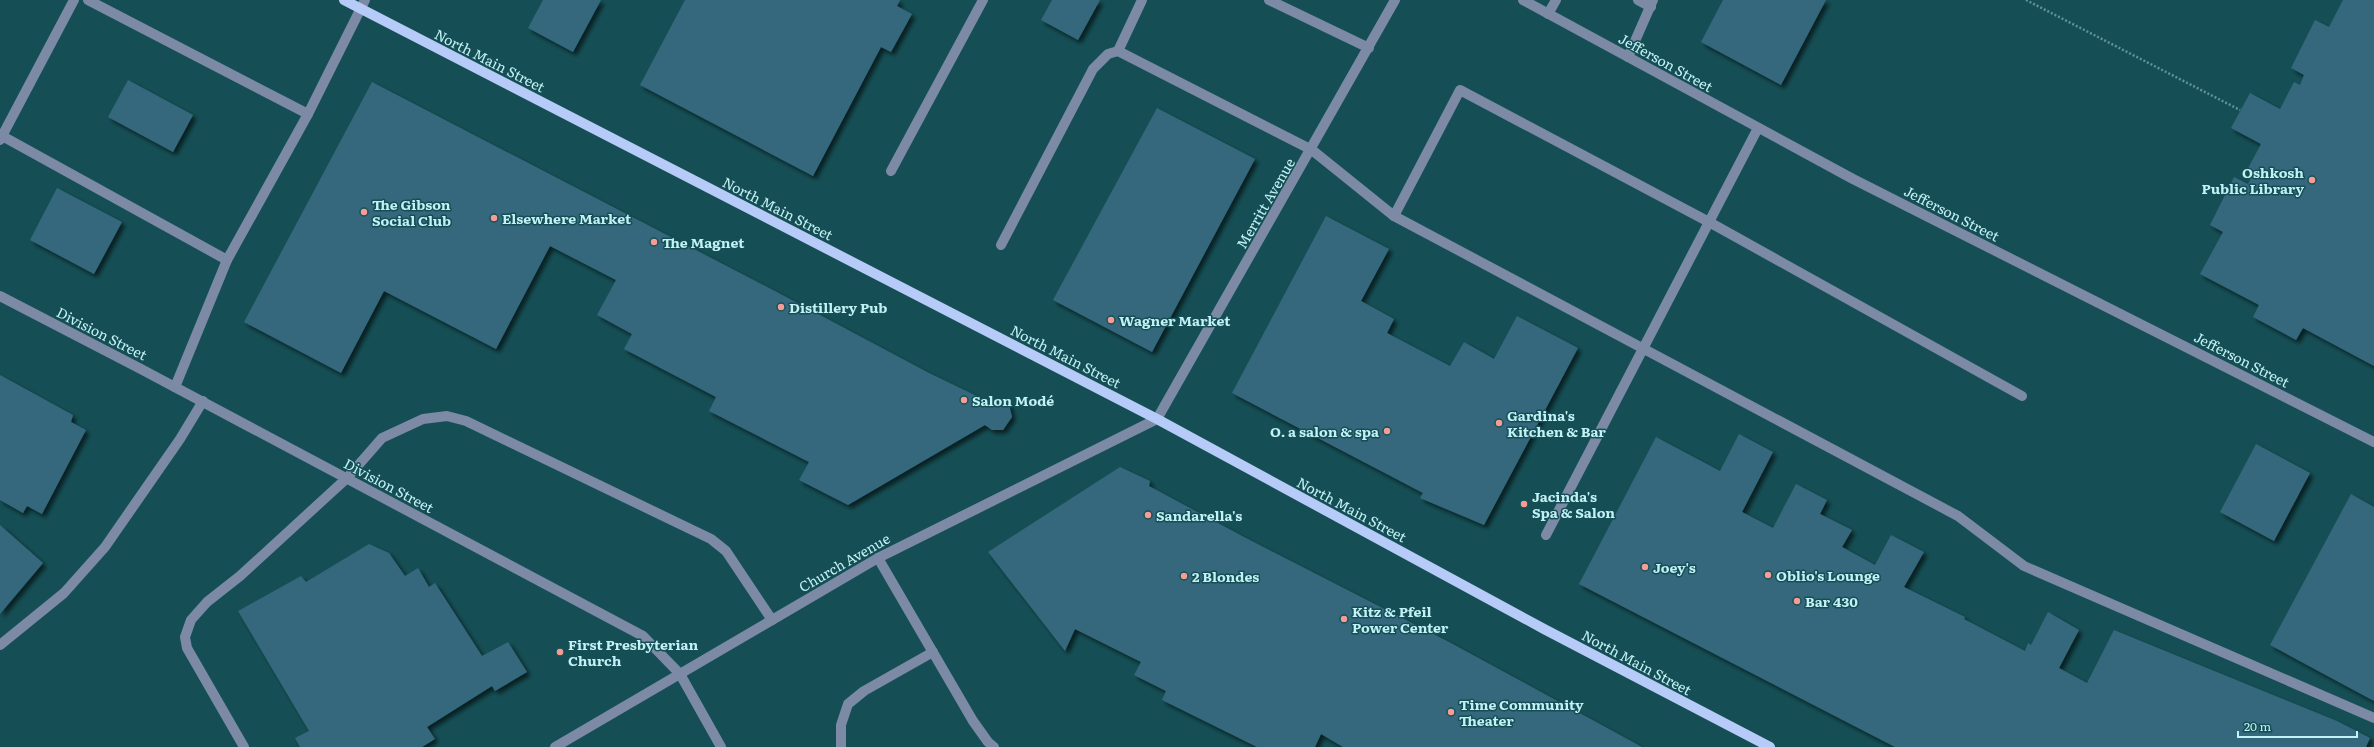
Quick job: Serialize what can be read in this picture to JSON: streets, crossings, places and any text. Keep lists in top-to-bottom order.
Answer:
{
  "streets": {
    "main road": ["North Main Street"],
    "street": [
      "Jefferson Street",
      "Merritt Avenue",
      "Division Street",
      "Church Avenue"
    ]
  },
  "crossings": [
    ["North Main Street", "Merritt Avenue"],
    ["North Main Street", "Church Avenue"],
    ["Merritt Avenue", "Church Avenue"],
    ["Division Street", "Church Avenue"]
  ],
  "places": [
    "Oshkosh Public Library",
    "The Gibson Social Club",
    "Elsewhere Market",
    "The Magnet",
    "Distillery Pub",
    "Wagner Market",
    "Salon Modé",
    "Gardina's Kitchen & Bar",
    "O. a salon & spa",
    "Jacinda's Spa & Salon",
    "Sandarella's",
    "Joey's",
    "Oblio's Lounge",
    "2 Blondes",
    "Bar 430",
    "Kitz & Pfeil Power Center",
    "First Presbyterian Church",
    "Time Community Theater"
  ],
  "scale_bar": "20 m"
}
